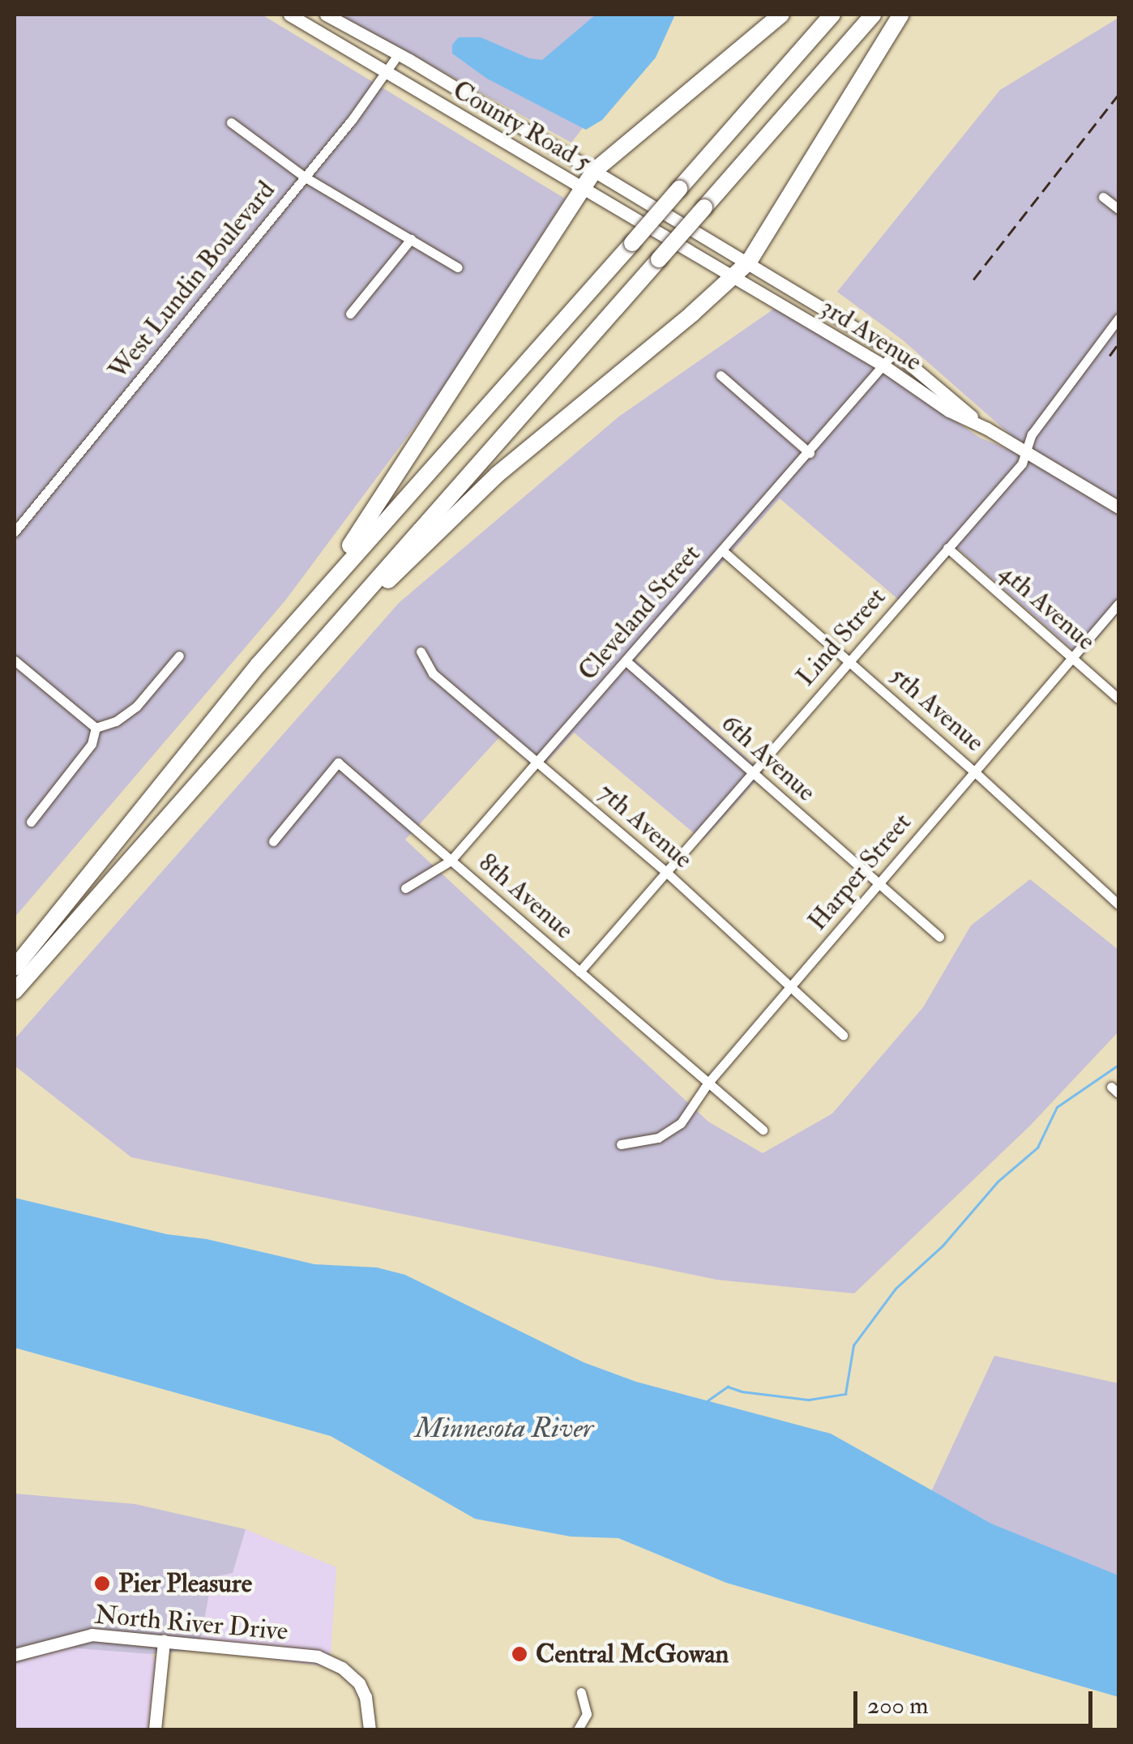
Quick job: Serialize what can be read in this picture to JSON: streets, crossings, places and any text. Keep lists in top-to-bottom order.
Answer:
{
  "streets": {
    "street": [
      "County Road 5",
      "West Lundin Boulevard",
      "3rd Avenue",
      "4th Avenue",
      "Cleveland Street",
      "Lind Street",
      "5th Avenue",
      "6th Avenue",
      "7th Avenue",
      "Harper Street",
      "8th Avenue",
      "North River Drive"
    ]
  },
  "crossings": [
    ["County Road 5", "West Lundin Boulevard"],
    ["County Road 5", "3rd Avenue"],
    ["3rd Avenue", "Cleveland Street"],
    ["3rd Avenue", "Lind Street"],
    ["4th Avenue", "Lind Street"],
    ["4th Avenue", "Harper Street"],
    ["Cleveland Street", "5th Avenue"],
    ["Cleveland Street", "6th Avenue"],
    ["Cleveland Street", "7th Avenue"],
    ["Cleveland Street", "8th Avenue"],
    ["Lind Street", "5th Avenue"],
    ["Lind Street", "6th Avenue"],
    ["Lind Street", "7th Avenue"],
    ["Lind Street", "8th Avenue"],
    ["5th Avenue", "Harper Street"],
    ["6th Avenue", "Harper Street"],
    ["7th Avenue", "Harper Street"],
    ["Harper Street", "8th Avenue"]
  ],
  "water": ["Minnesota River"],
  "places": ["Pier Pleasure", "Central McGowan"],
  "scale_bar": "200 m"
}
